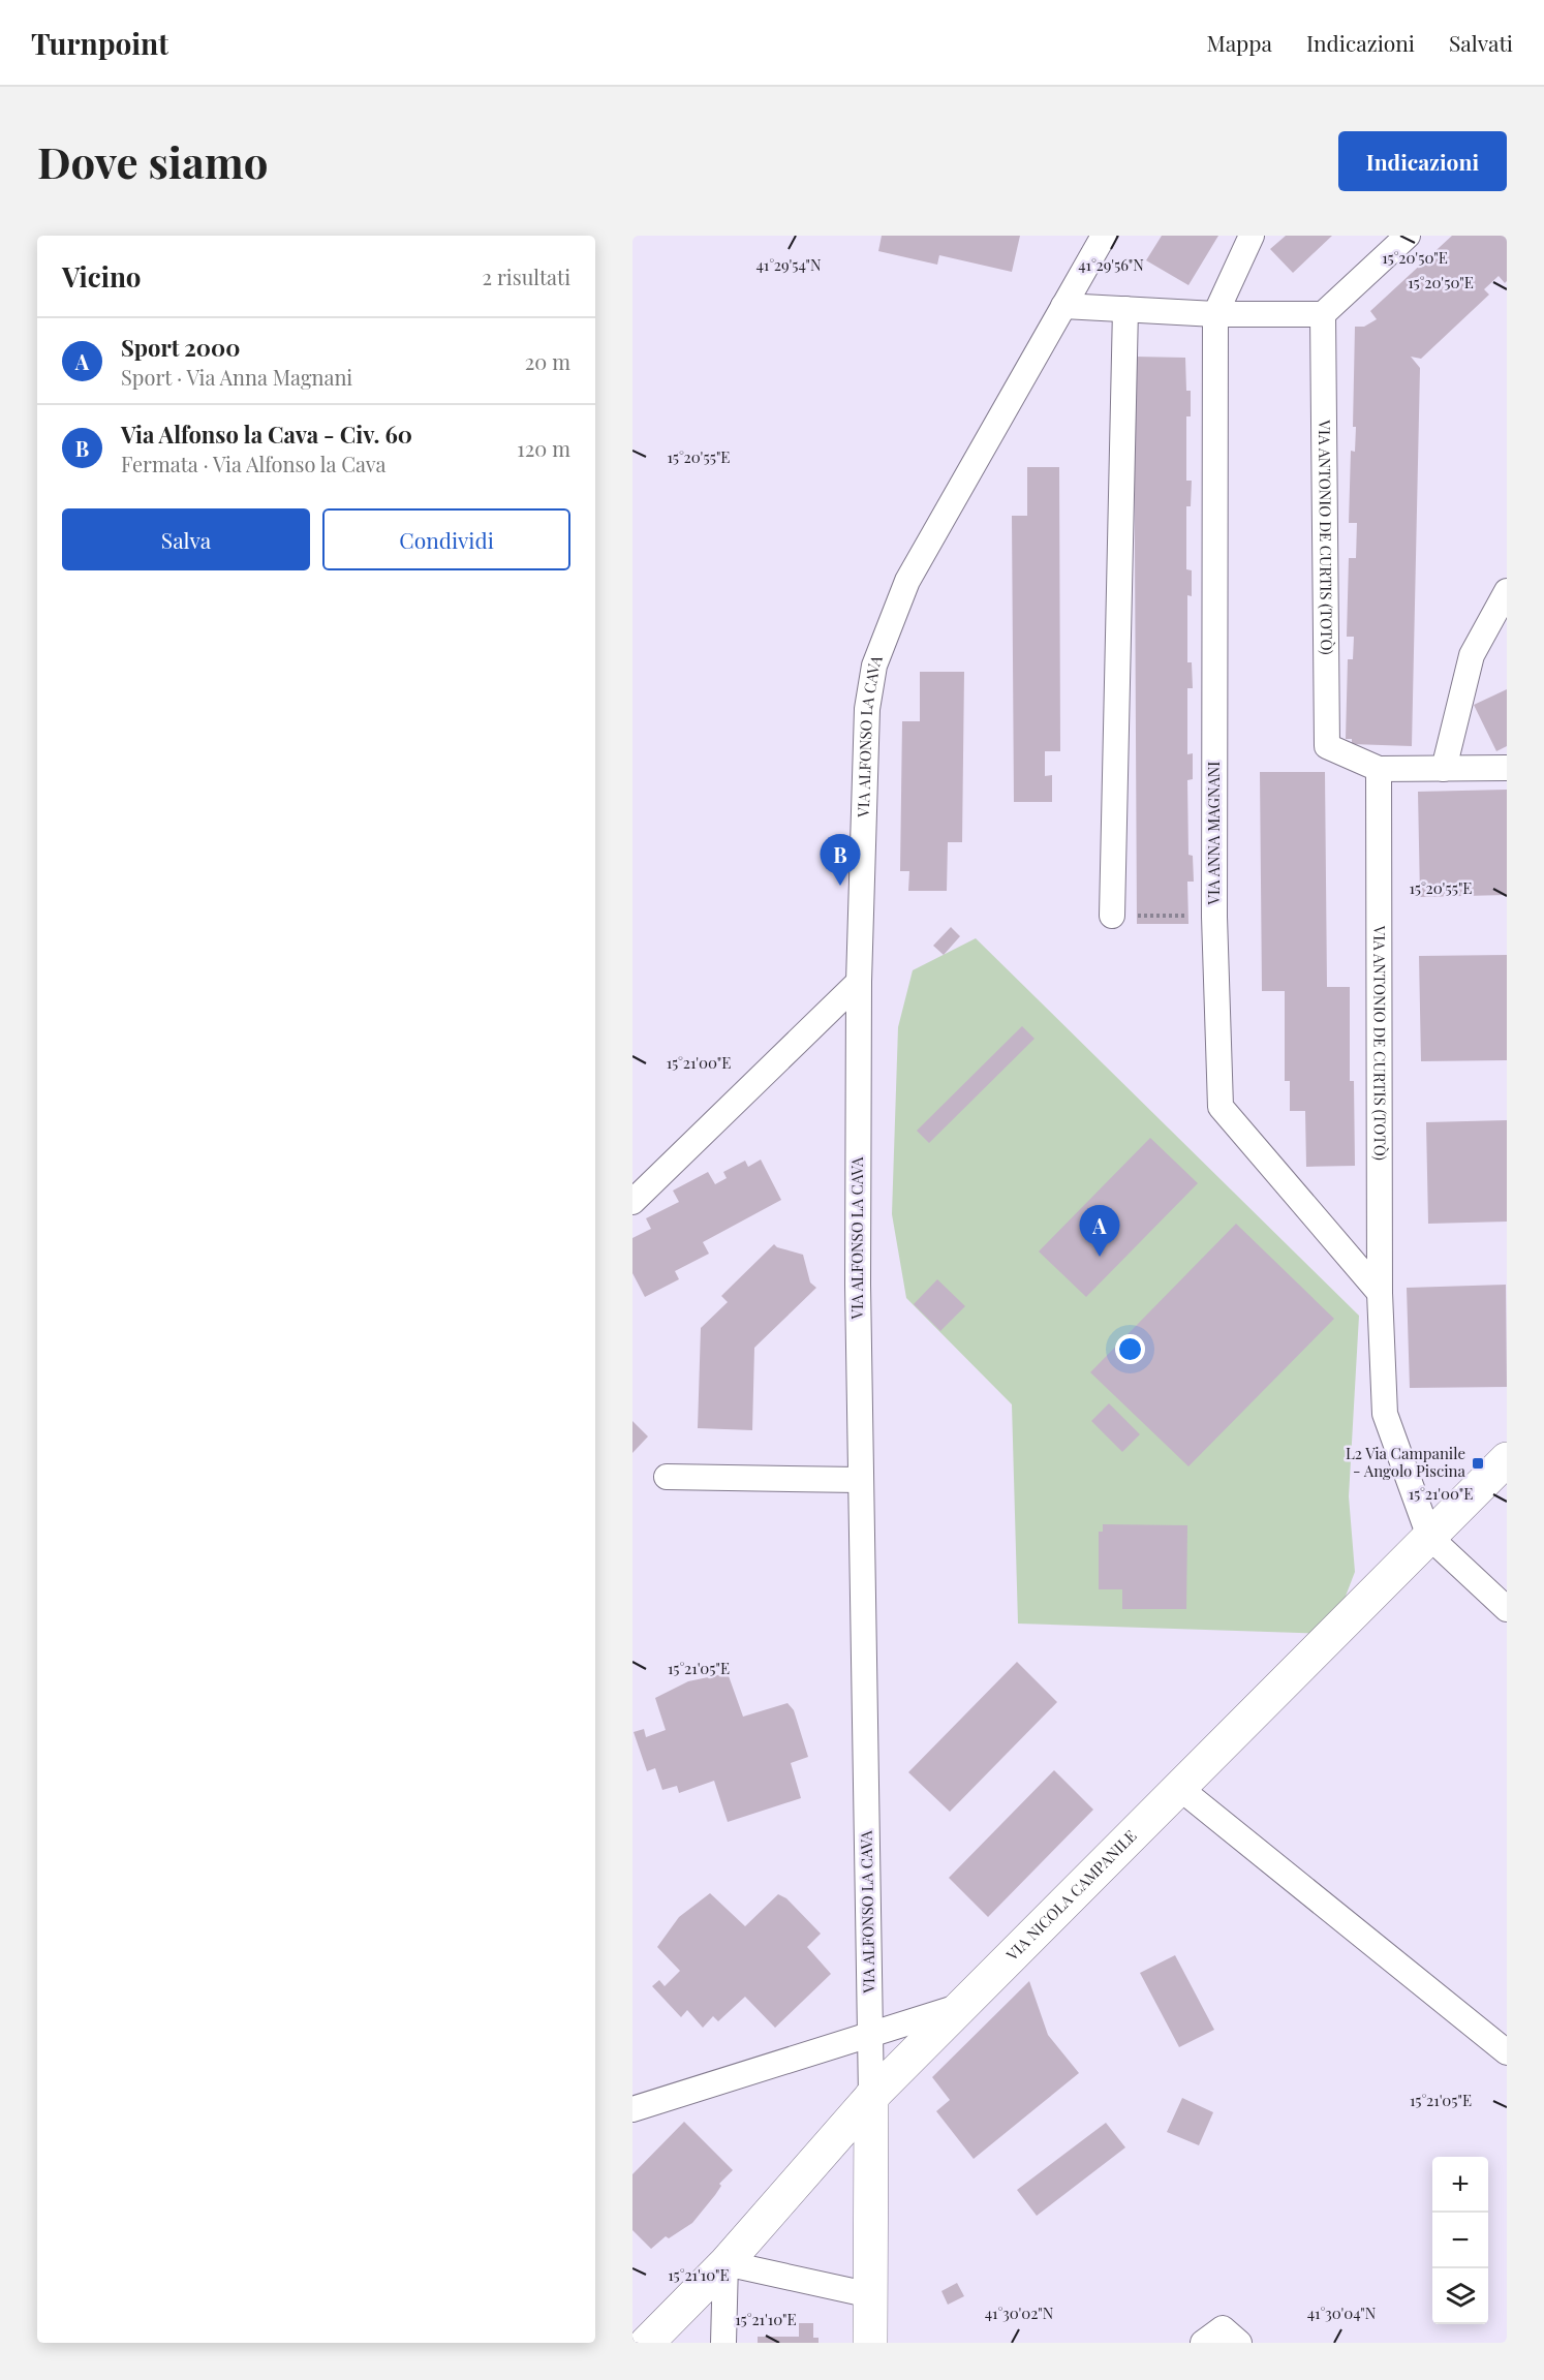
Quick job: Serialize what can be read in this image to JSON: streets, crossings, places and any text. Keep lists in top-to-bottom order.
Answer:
{
  "streets": {
    "street": [
      "VIA ANTONIO DE CURTIS (TOTÒ)",
      "VIA ALFONSO LA CAVA",
      "VIA ANNA MAGNANI",
      "VIA NICOLA CAMPANILE"
    ]
  },
  "crossings": [
    ["VIA ANTONIO DE CURTIS (TOTÒ)", "VIA ANNA MAGNANI"],
    ["VIA ANTONIO DE CURTIS (TOTÒ)", "VIA NICOLA CAMPANILE"],
    ["VIA ALFONSO LA CAVA", "VIA NICOLA CAMPANILE"]
  ],
  "places": {
    "transit": ["L2 Via Campanile - Angolo Piscina"]
  },
  "page": {
    "header": "Turnpoint",
    "nav": ["Mappa", "Indicazioni", "Salvati"],
    "buttons": [
      "Indicazioni",
      ["Salva", "Condividi"]
    ],
    "title": "Dove siamo",
    "heading": ["Vicino", "2 risultati"],
    "list": [
      {
        "mark": "A",
        "name": "Sport 2000",
        "note": "Sport · Via Anna Magnani",
        "value": "20 m"
      },
      {
        "mark": "B",
        "name": "Via Alfonso la Cava - Civ. 60",
        "note": "Fermata · Via Alfonso la Cava",
        "value": "120 m"
      }
    ],
    "pins": ["B", "A"],
    "map_buttons": ["+", "−"]
  },
  "coordinates": [
    "15°20'50\"E",
    "41°29'54\"N",
    "41°29'56\"N",
    "15°20'55\"E",
    "15°21'00\"E",
    "15°21'05\"E",
    "15°21'10\"E",
    "41°30'02\"N",
    "41°30'04\"N"
  ]
}
